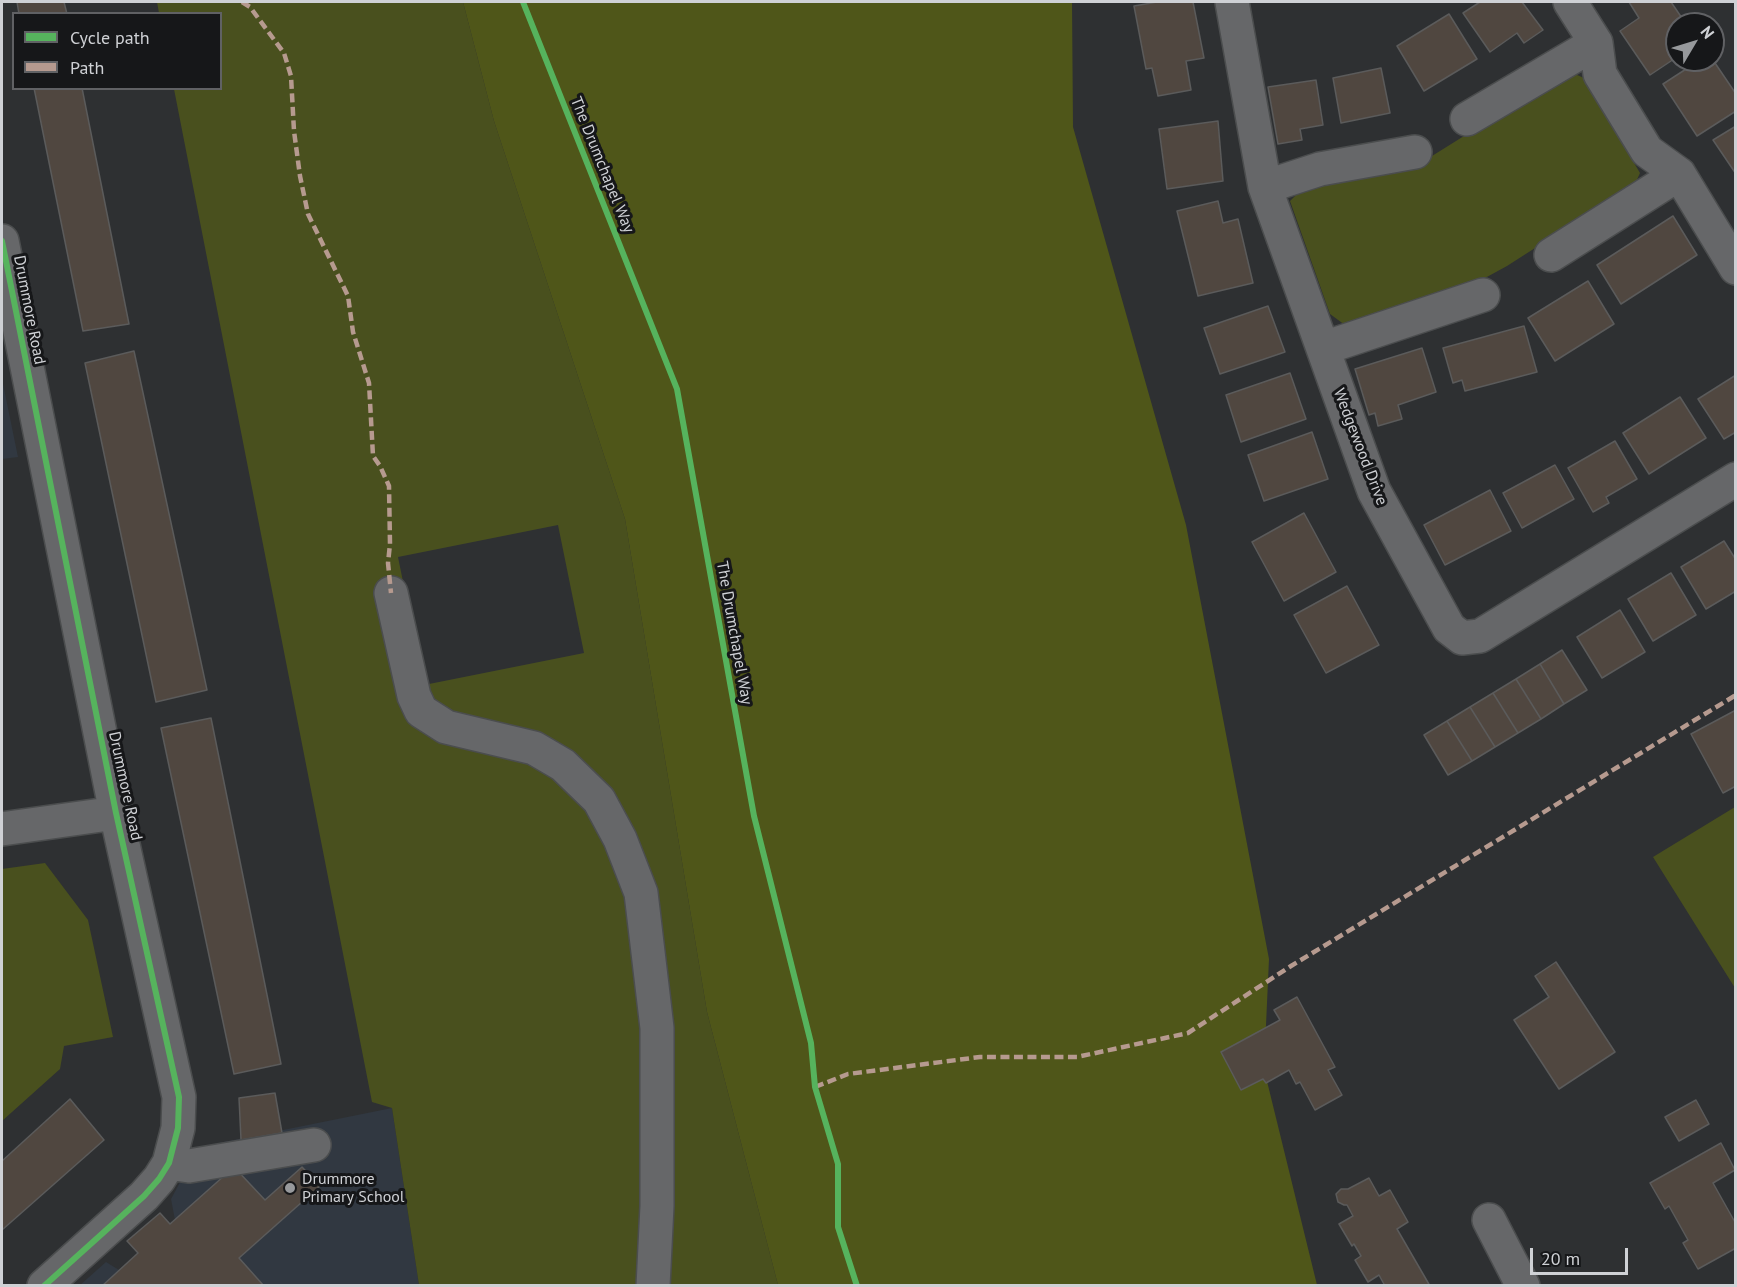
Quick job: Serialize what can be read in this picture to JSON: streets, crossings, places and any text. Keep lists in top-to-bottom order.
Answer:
{
  "streets": {
    "street": ["Drummore Road", "Wedgewood Drive"],
    "cycle path": ["The Drumchapel Way"]
  },
  "places": ["Drummore Primary School"],
  "legend": ["Cycle path", "Path"],
  "scale_bar": "20 m",
  "north": "top right"
}
